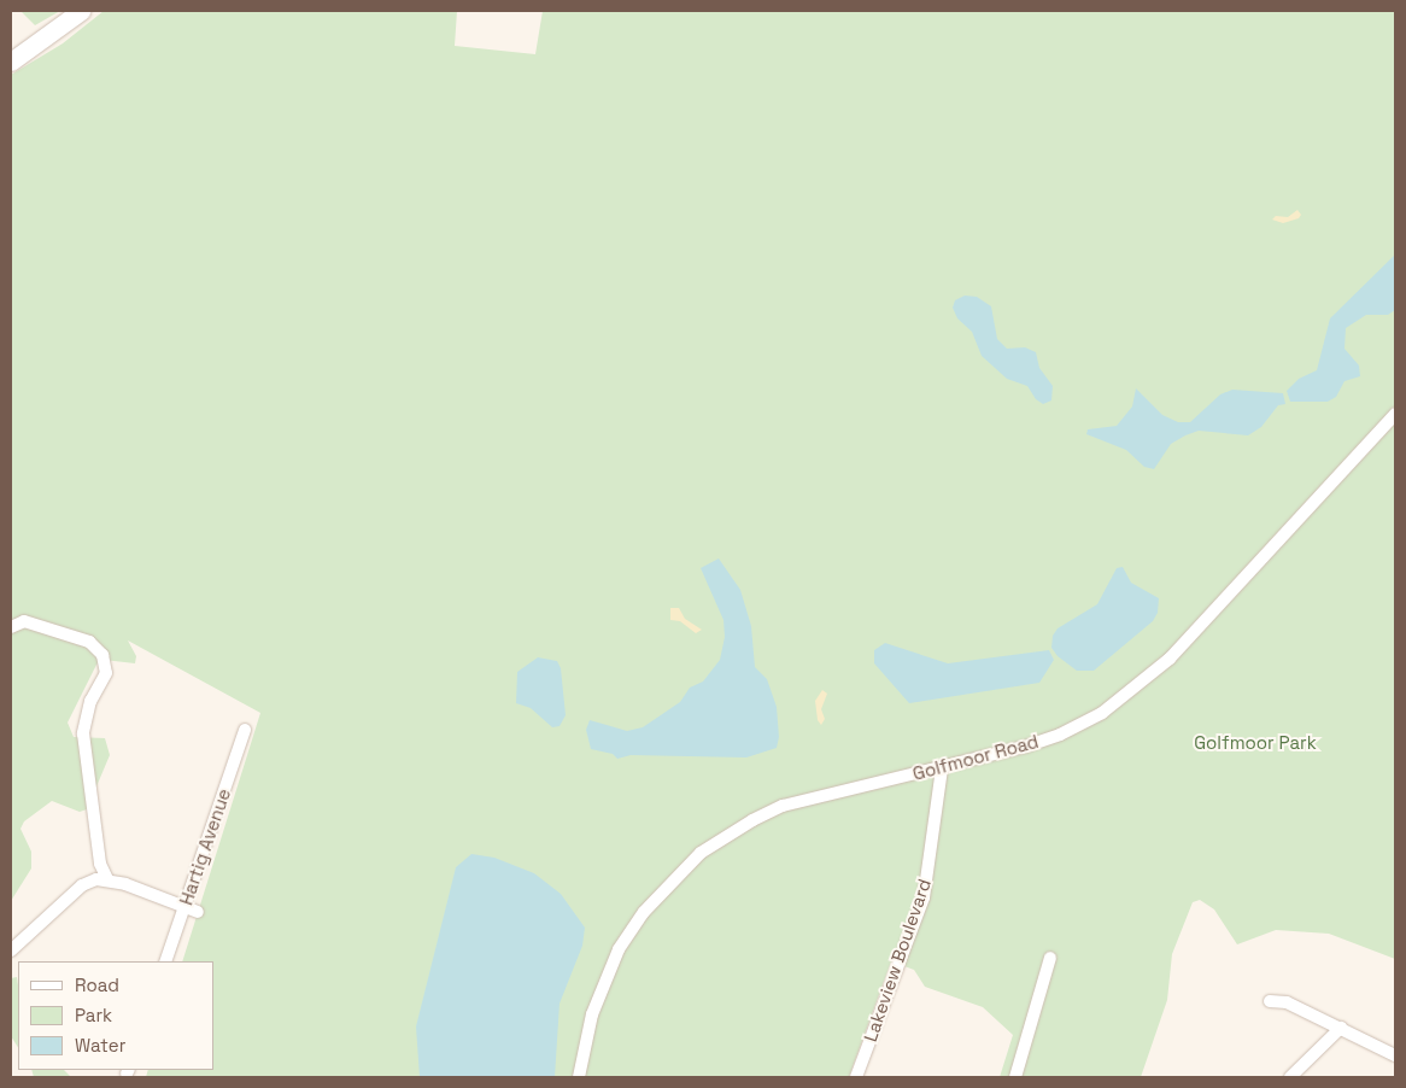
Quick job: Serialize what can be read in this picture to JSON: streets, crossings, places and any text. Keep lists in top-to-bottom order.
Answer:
{
  "streets": {
    "street": ["Golfmoor Road", "Hartig Avenue", "Lakeview Boulevard"]
  },
  "crossings": [
    ["Golfmoor Road", "Lakeview Boulevard"]
  ],
  "parks": ["Golfmoor Park"],
  "legend": ["Road", "Park", "Water"]
}
